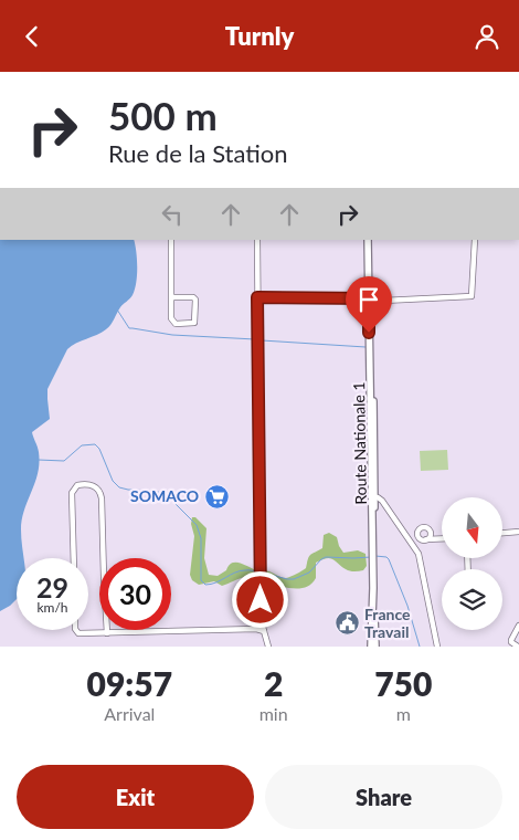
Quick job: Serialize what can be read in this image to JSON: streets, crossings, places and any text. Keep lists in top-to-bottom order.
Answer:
{
  "streets": {
    "main road": ["Route Nationale 1"]
  },
  "places": {
    "supermarket": ["SOMACO"],
    "public building": ["France Travail"]
  },
  "north": "bottom",
  "page": {
    "header": "Turnly",
    "turn": ["500 m", "Rue de la Station"],
    "speed": "29 km/h",
    "limit": "30",
    "eta": [
      "09:57",
      "Arrival",
      "2",
      "min",
      "750",
      "m"
    ],
    "buttons": ["Exit", "Share"]
  }
}
